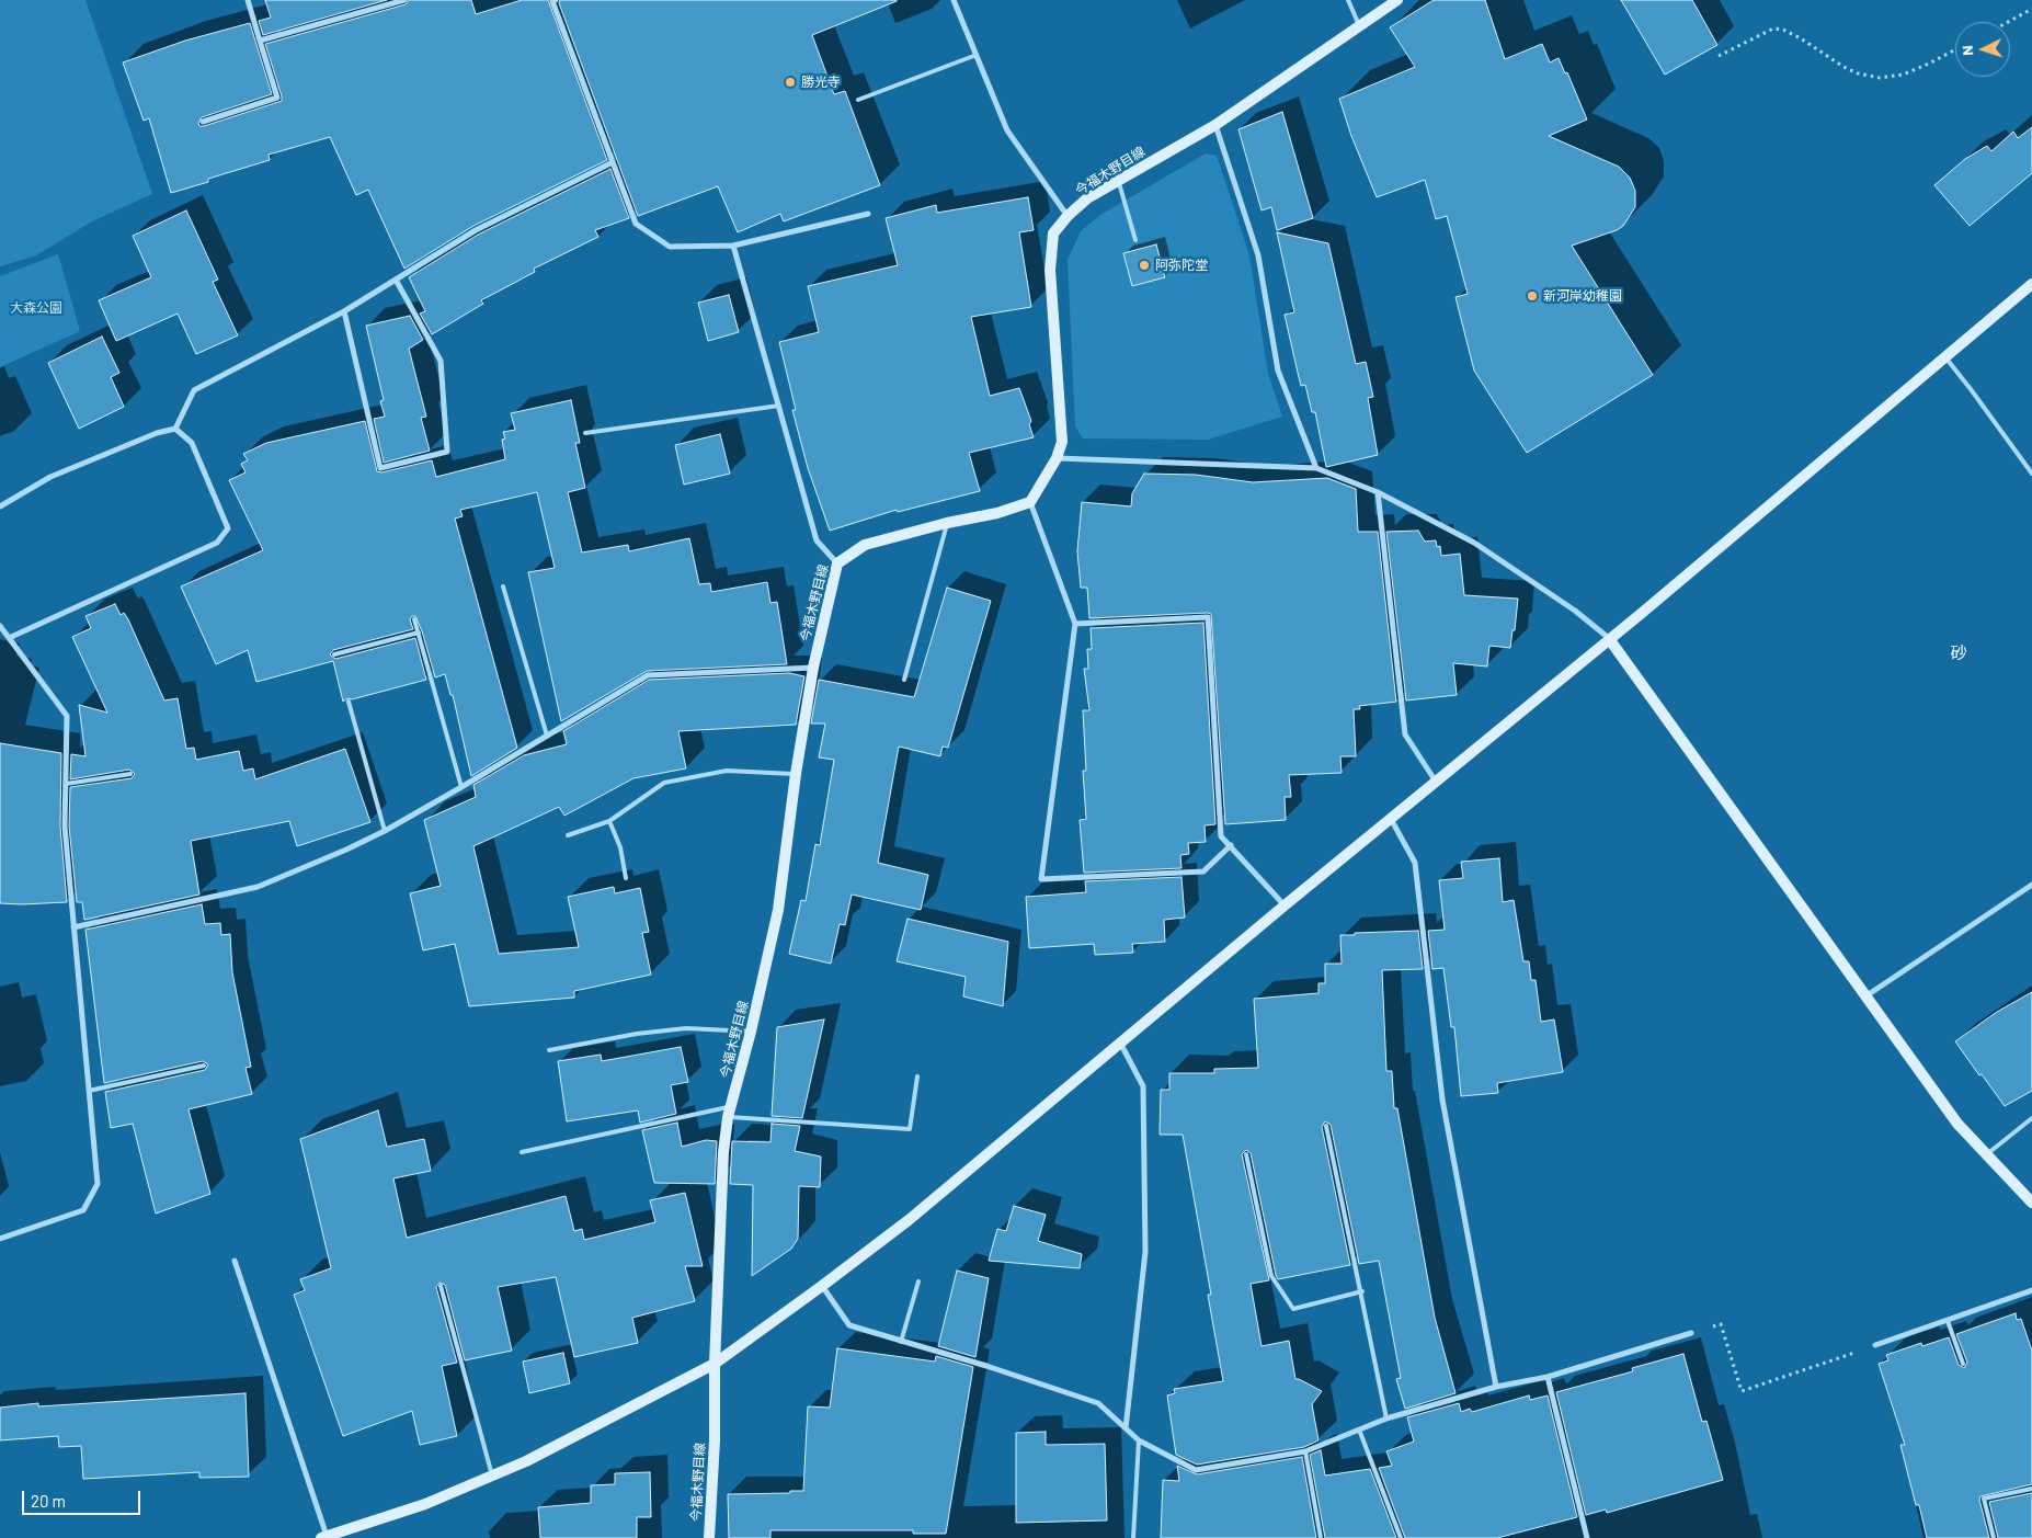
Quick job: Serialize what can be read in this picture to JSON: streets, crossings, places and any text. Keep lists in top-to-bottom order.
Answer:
{
  "streets": {
    "street": ["今福木野目線"]
  },
  "districts": ["砂"],
  "parks": ["大森公園"],
  "places": ["勝光寺", "阿弥陀堂", "新河岸幼稚園"],
  "scale_bar": "20 m",
  "north": "left"
}
